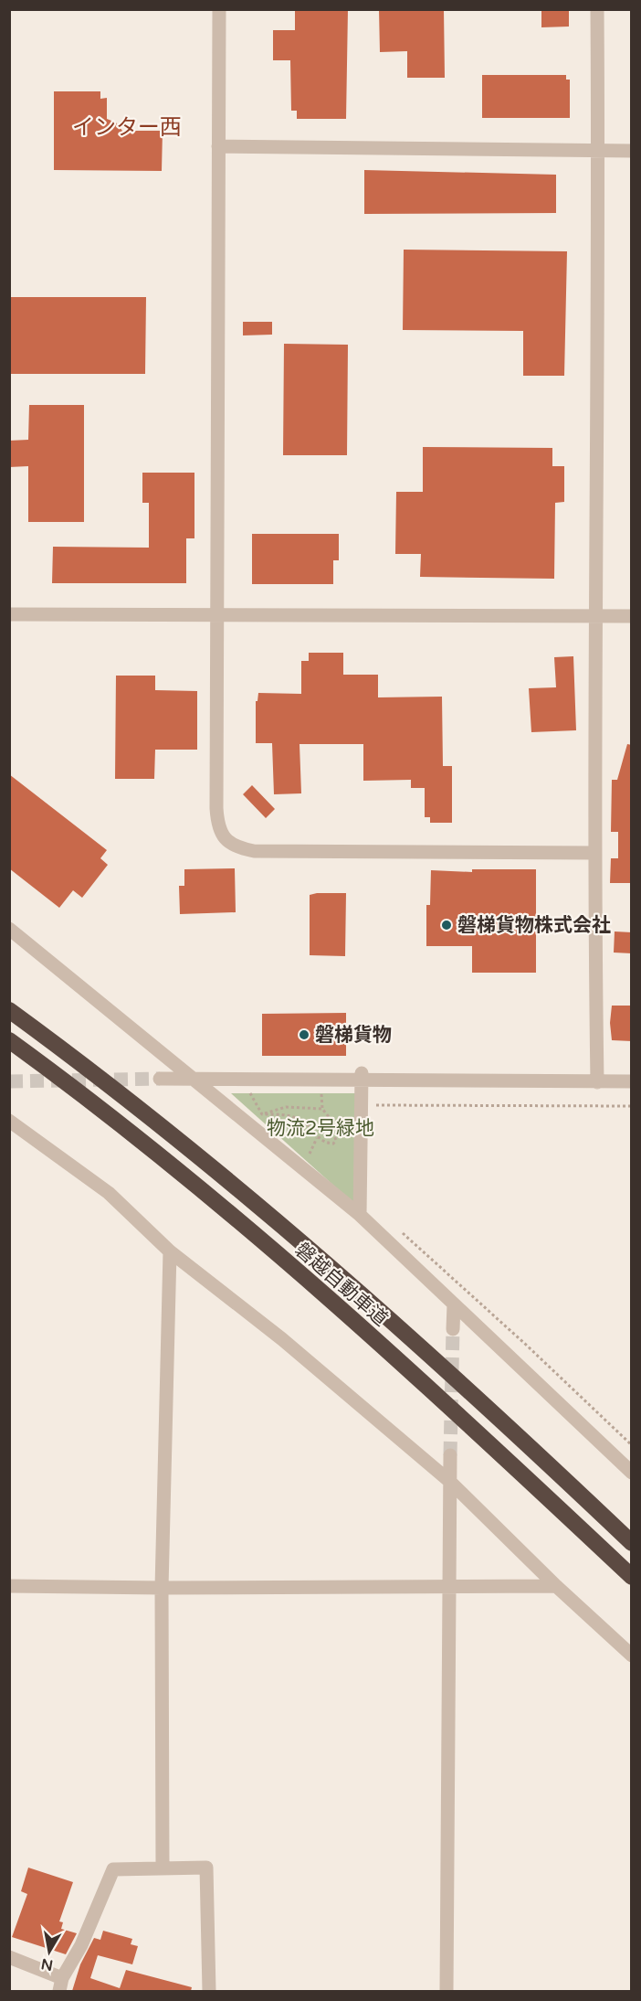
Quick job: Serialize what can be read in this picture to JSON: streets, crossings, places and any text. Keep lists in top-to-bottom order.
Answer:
{
  "streets": {
    "highway": ["磐越自動車道"]
  },
  "districts": ["インター西"],
  "parks": ["物流2号緑地"],
  "places": ["磐梯貨物株式会社", "磐梯貨物"],
  "north": "bottom"
}
